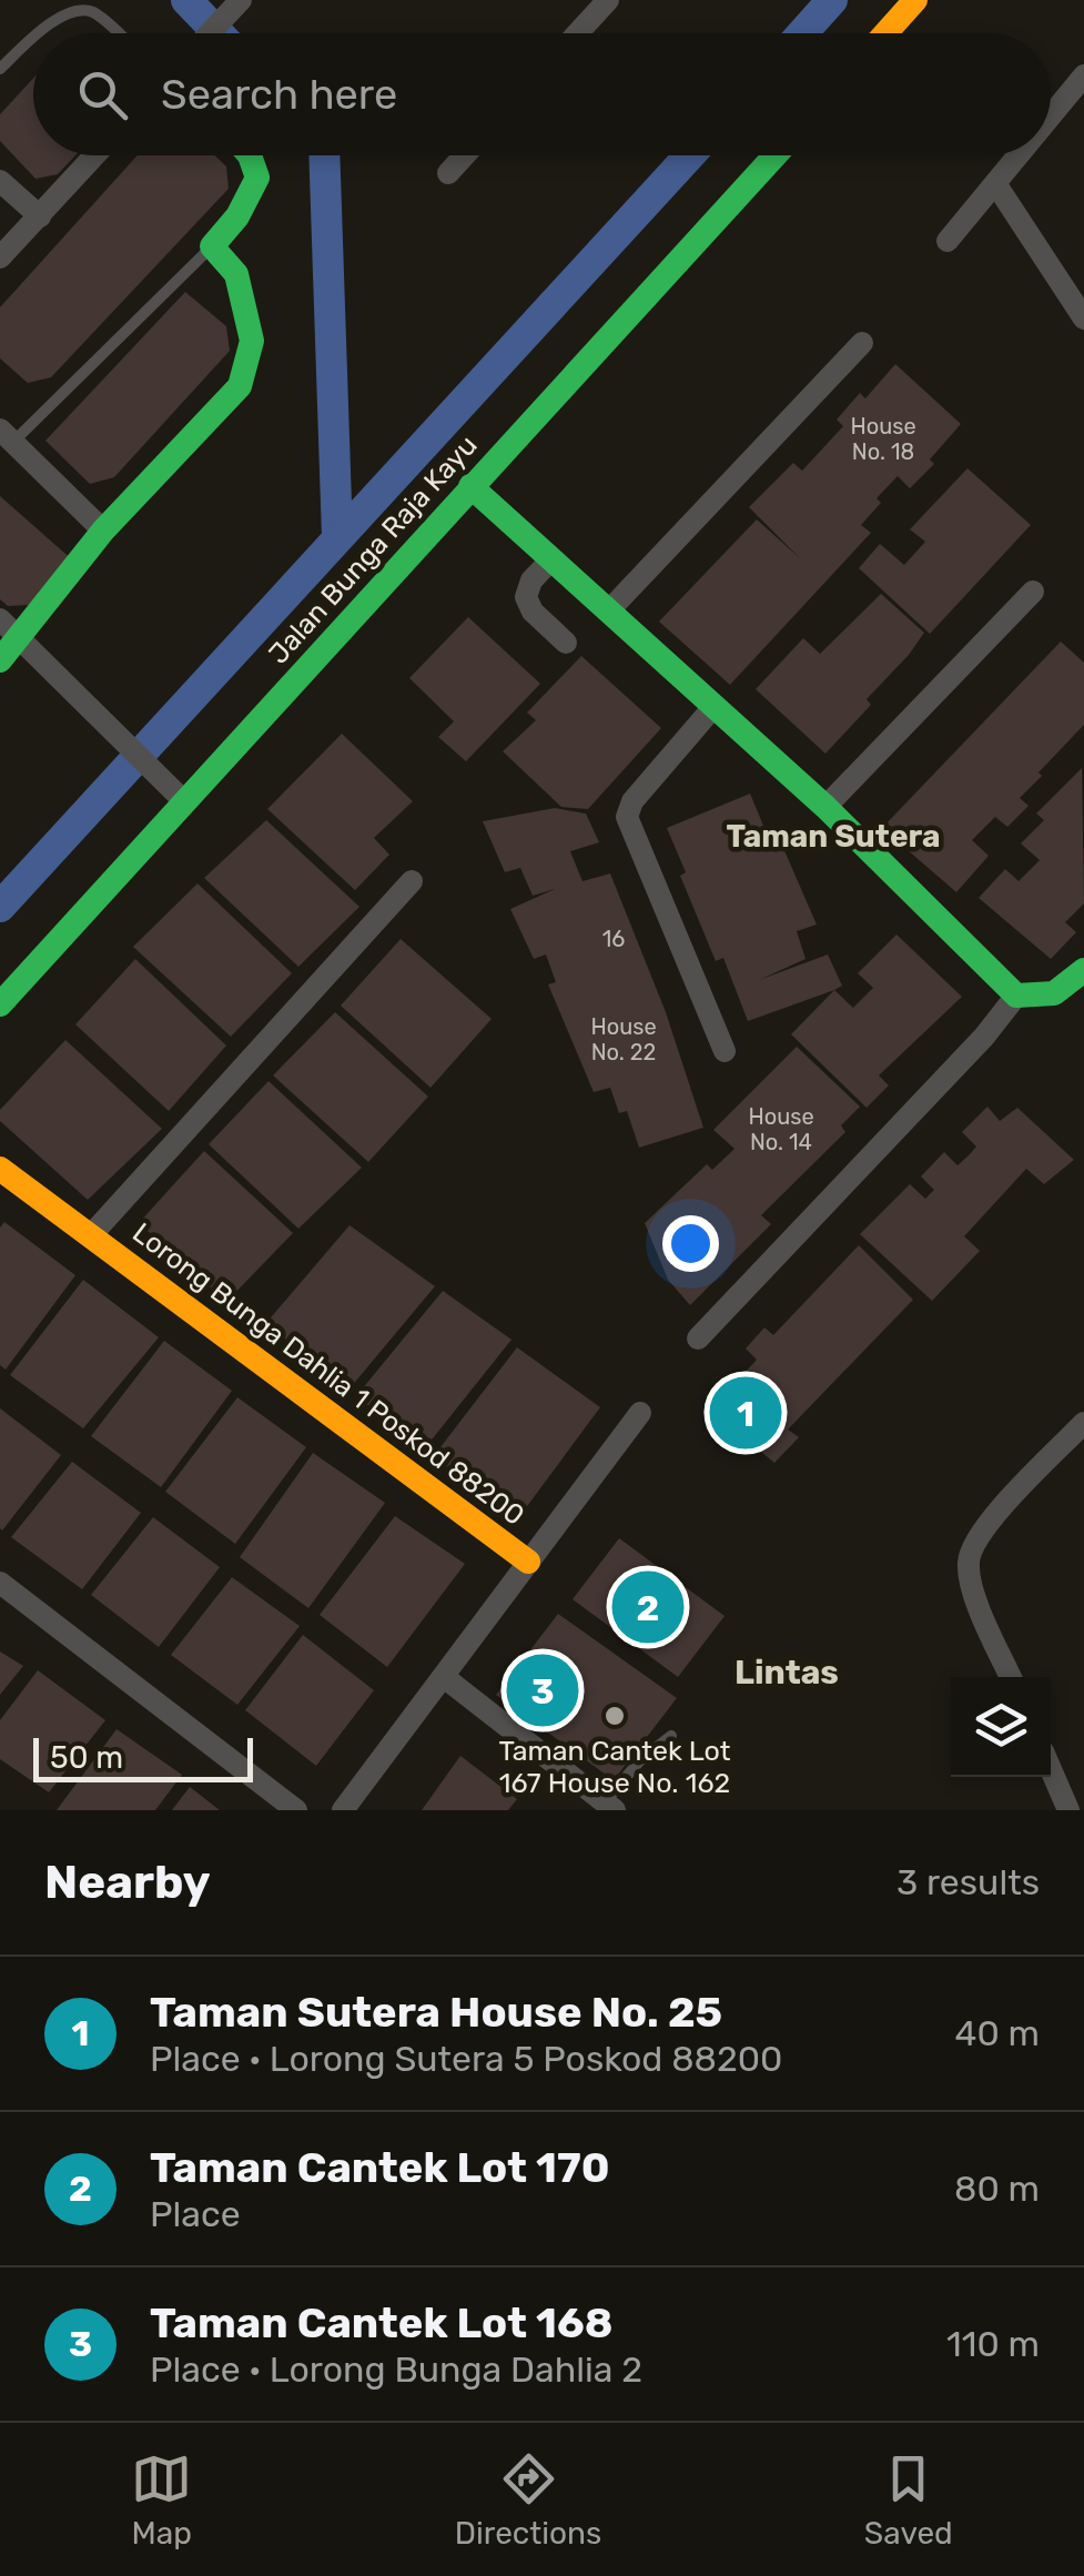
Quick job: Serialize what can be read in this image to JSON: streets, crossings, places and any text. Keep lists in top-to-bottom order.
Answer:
{
  "streets": {
    "street": ["Jalan Bunga Raja Kayu", "Lorong Bunga Dahlia 1 Poskod 88200"]
  },
  "districts": ["Taman Sutera", "Lintas"],
  "places": ["Taman Cantek Lot 167 House No. 162"],
  "house_numbers": [
    "House No. 18",
    "16",
    "House No. 22",
    "House No. 14"
  ],
  "scale_bar": "50 m",
  "page": {
    "search": "Search here",
    "pins": ["1", "2", "3"],
    "scale": "50 m",
    "heading": ["Nearby", "3 results"],
    "list": [
      {
        "mark": "1",
        "name": "Taman Sutera House No. 25",
        "note": "Place · Lorong Sutera 5 Poskod 88200",
        "value": "40 m"
      },
      {
        "mark": "2",
        "name": "Taman Cantek Lot 170",
        "note": "Place",
        "value": "80 m"
      },
      {
        "mark": "3",
        "name": "Taman Cantek Lot 168",
        "note": "Place · Lorong Bunga Dahlia 2",
        "value": "110 m"
      }
    ],
    "nav": ["Map", "Directions", "Saved"]
  }
}
